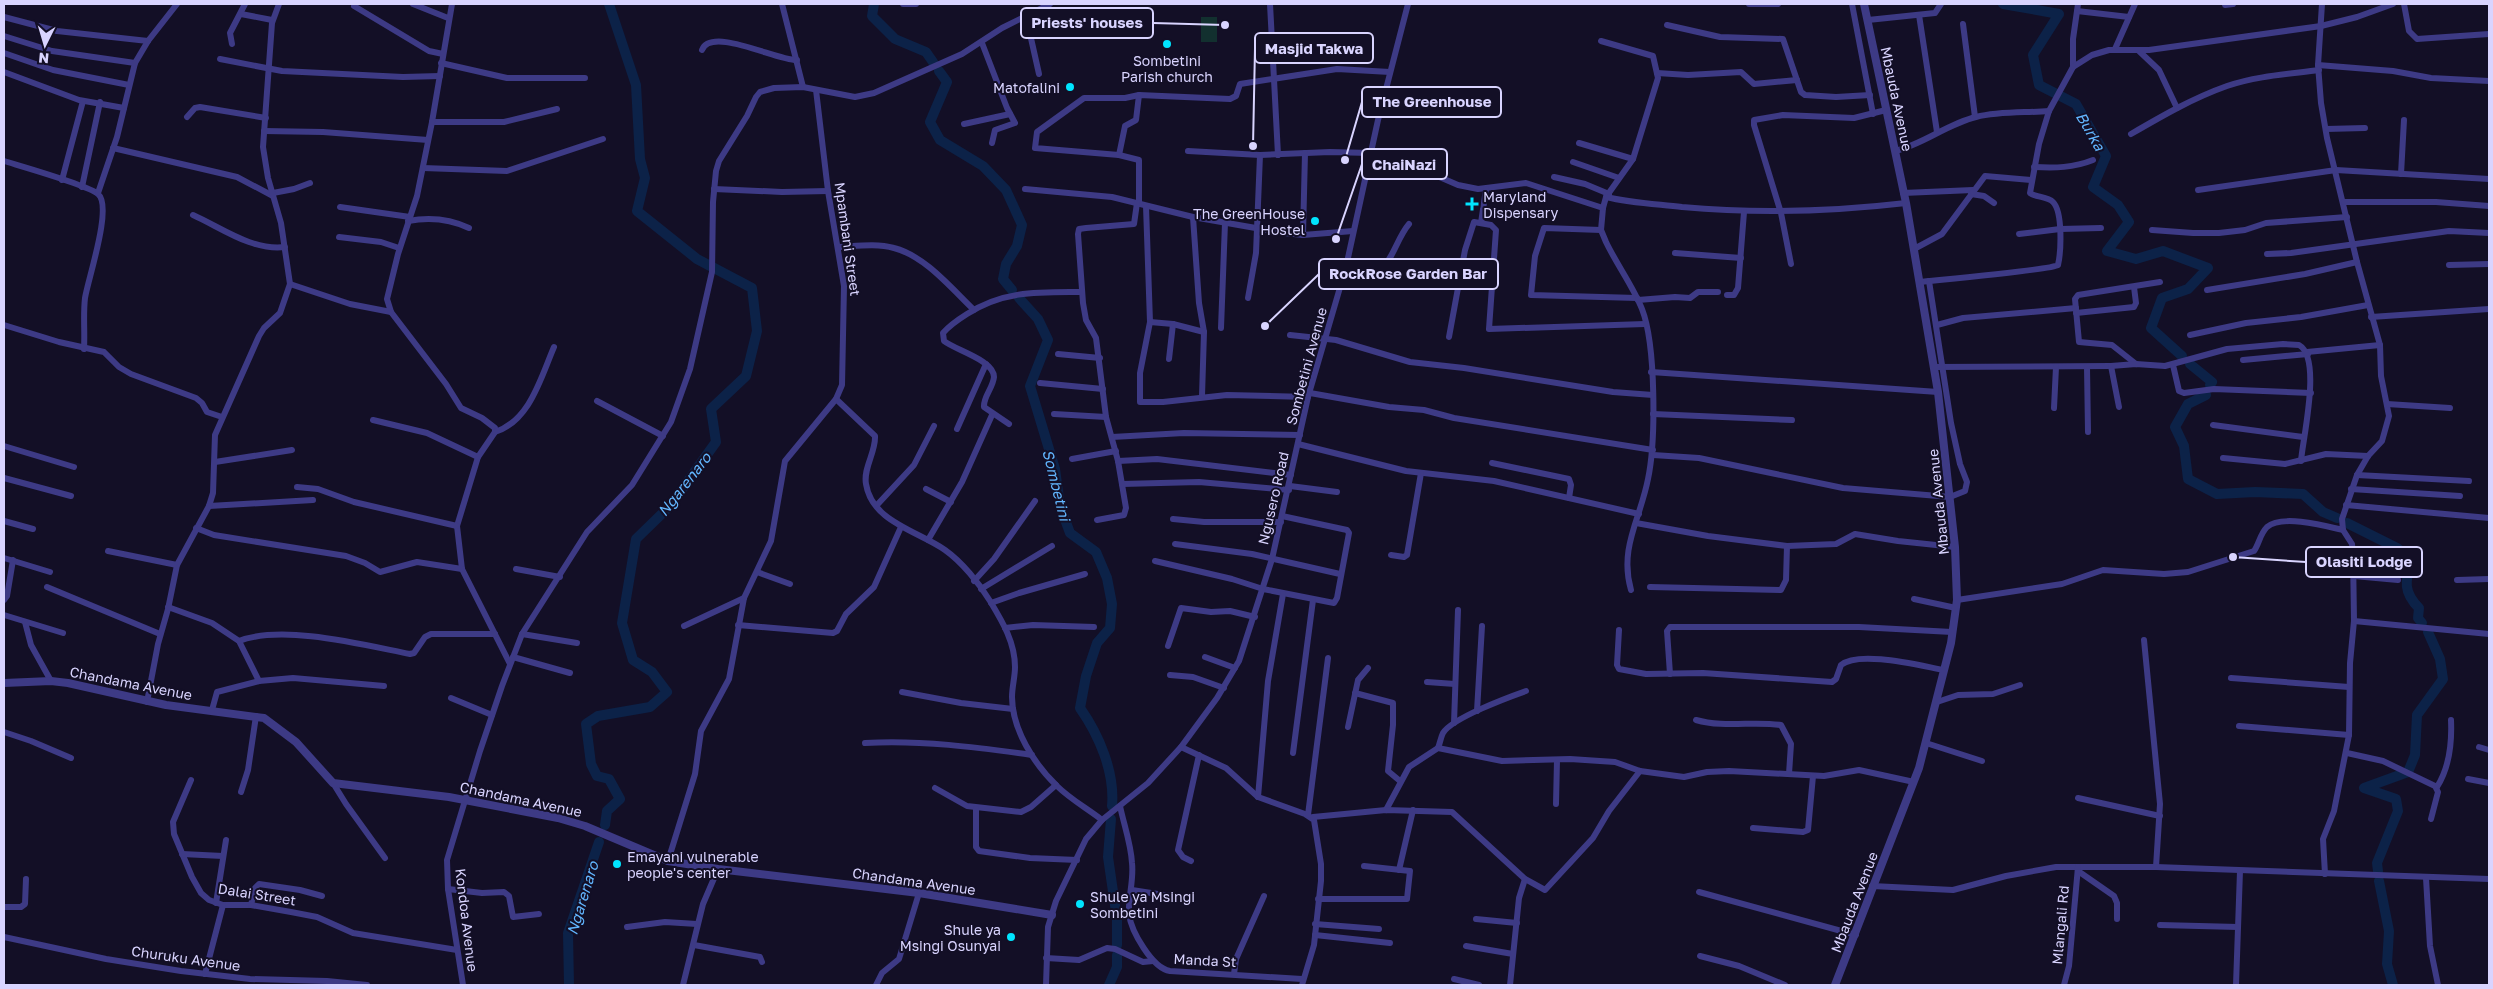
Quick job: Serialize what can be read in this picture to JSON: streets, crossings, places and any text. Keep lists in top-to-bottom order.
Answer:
{
  "streets": {
    "street": [
      "Mbauda Avenue",
      "Mpambani Street",
      "Sombetini Avenue",
      "Ngusero Road",
      "Chandama Avenue",
      "Dalai Street",
      "Kondoa Avenue",
      "Mlangali Rd",
      "Churuku Avenue",
      "Manda St"
    ]
  },
  "crossings": [
    ["Mpambani Street", "Chandama Avenue"],
    ["Mpambani Street", "Kondoa Avenue"],
    ["Sombetini Avenue", "Ngusero Road"],
    ["Chandama Avenue", "Kondoa Avenue"],
    ["Dalai Street", "Kondoa Avenue"]
  ],
  "water": ["Burka", "Ngarenaro", "Sombetini"],
  "places": {
    "other": [
      "Priests' houses",
      "Sombetini Parish church",
      "Matofalini",
      "Masjid Takwa",
      "The Greenhouse",
      "The GreenHouse Hostel",
      "ChaiNazi",
      "RockRose Garden Bar",
      "Olasiti Lodge",
      "Emayani vulnerable people's center",
      "Shule ya Msingi Sombetini",
      "Shule ya Msingi Osunyai"
    ],
    "health": ["Maryland Dispensary"]
  },
  "north": "bottom"
}
